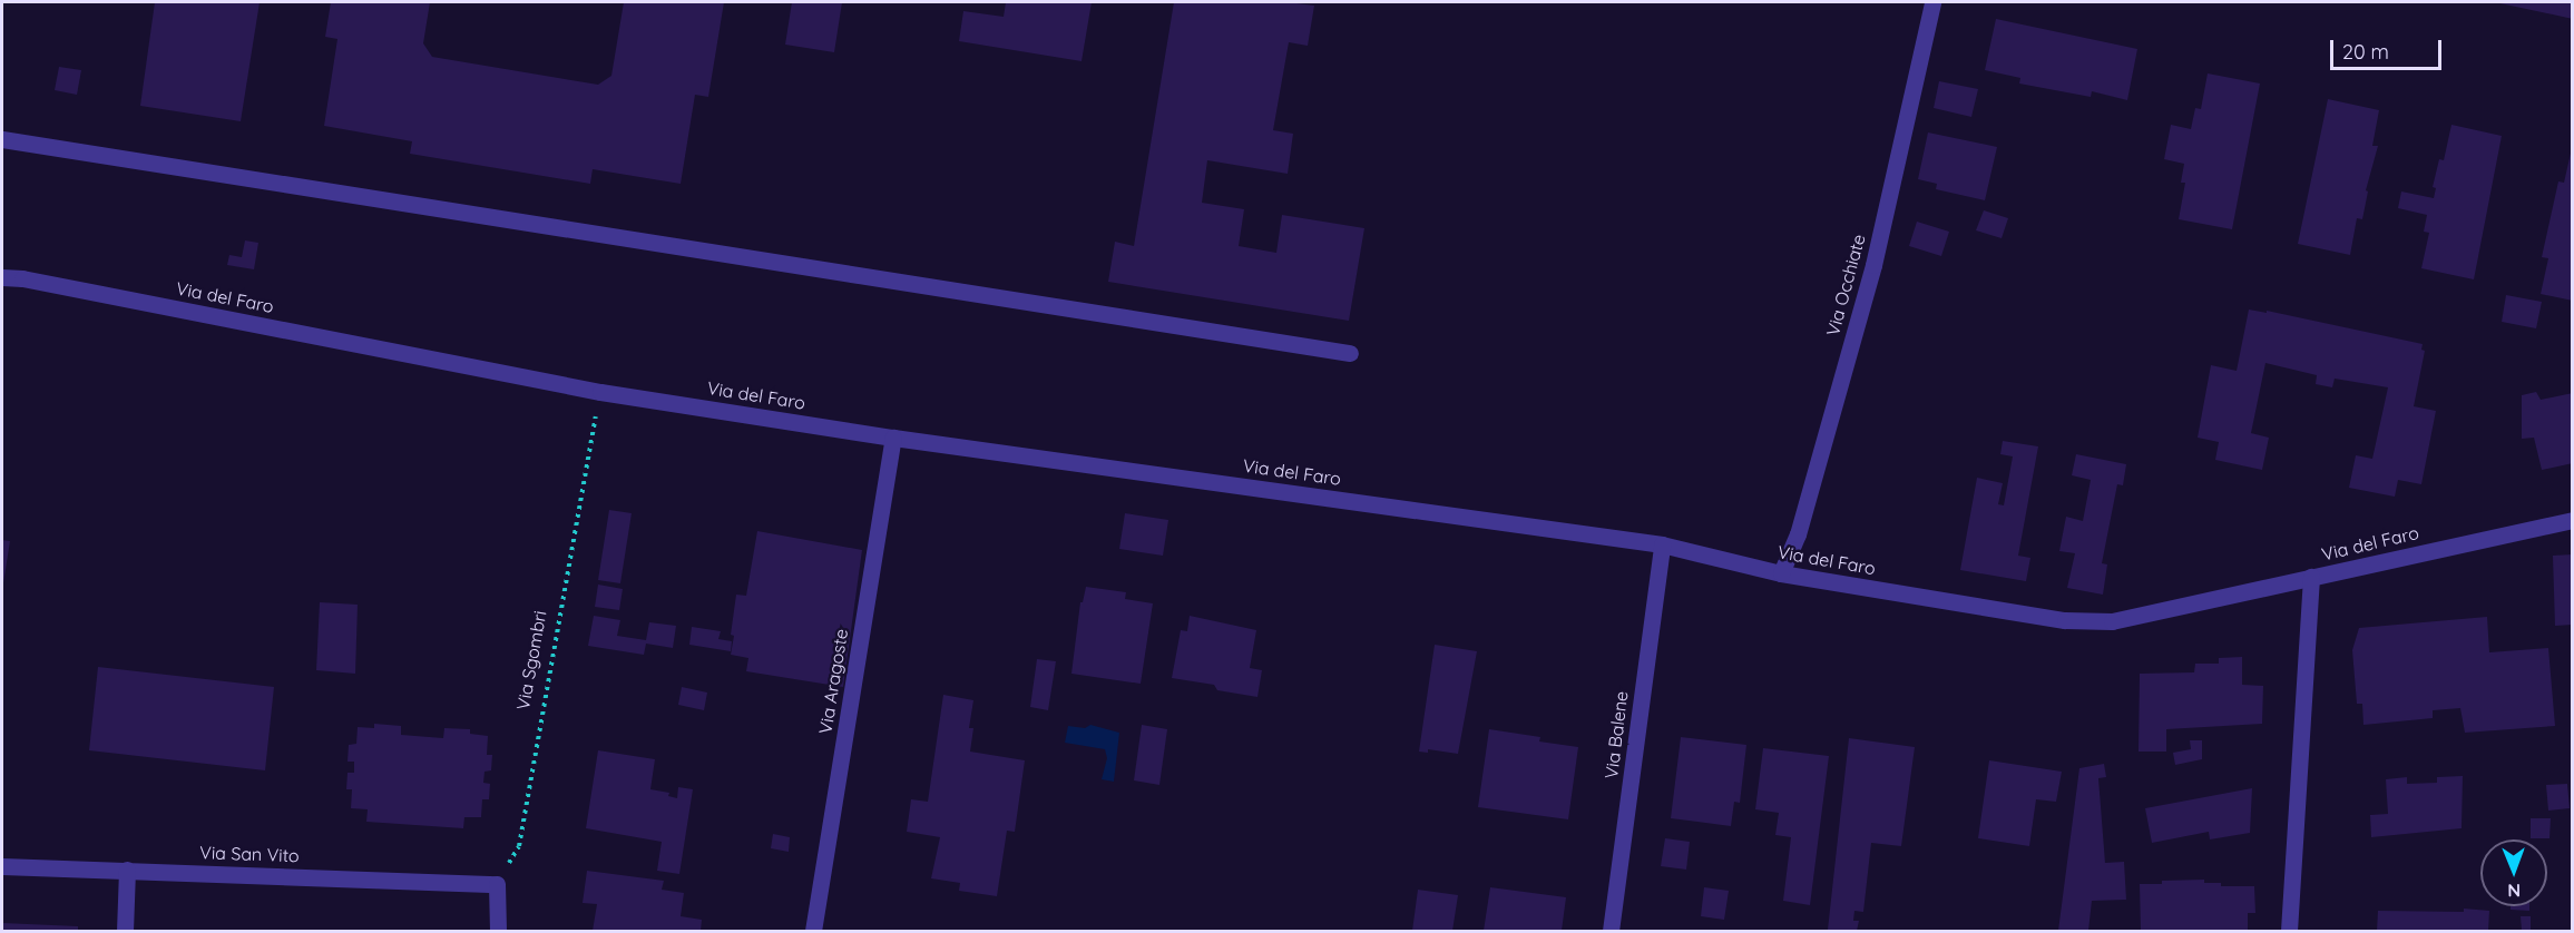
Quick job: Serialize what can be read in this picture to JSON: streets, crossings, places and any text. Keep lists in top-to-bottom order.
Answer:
{
  "streets": {
    "street": [
      "Via Occhiate",
      "Via del Faro",
      "Via Aragoste",
      "Via Balene",
      "Via San Vito"
    ],
    "path": ["Via Sgombri"]
  },
  "crossings": [
    ["Via Occhiate", "Via del Faro"],
    ["Via del Faro", "Via Sgombri"],
    ["Via del Faro", "Via Aragoste"],
    ["Via del Faro", "Via Balene"],
    ["Via Sgombri", "Via San Vito"]
  ],
  "scale_bar": "20 m",
  "north": "bottom"
}
